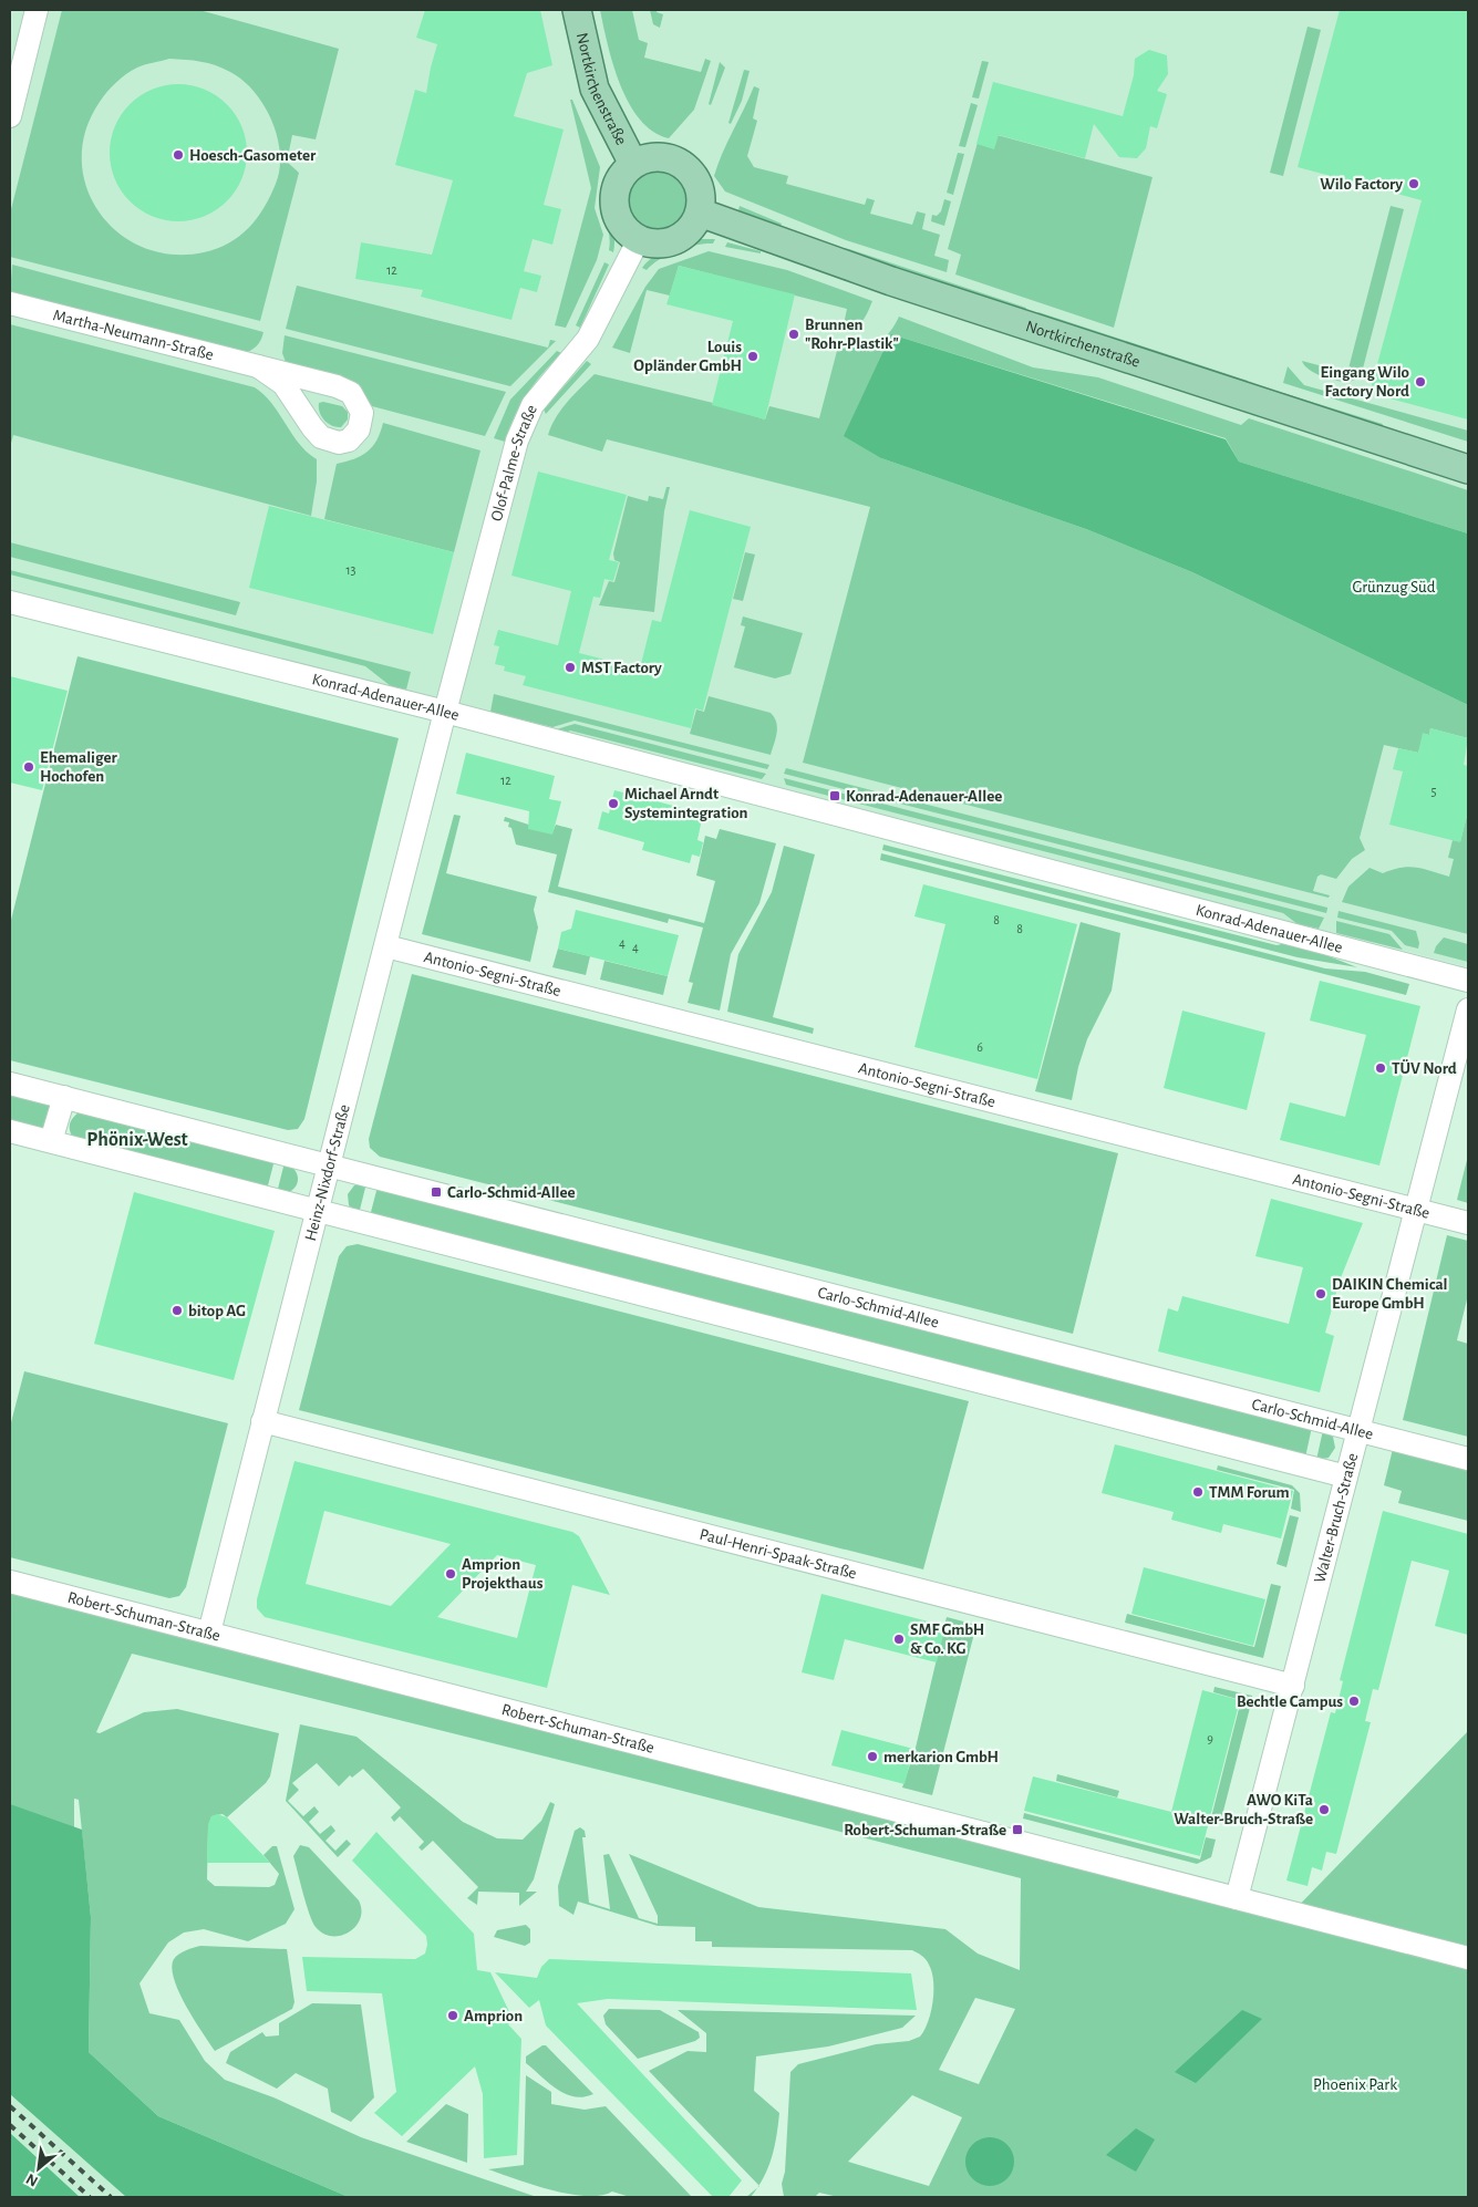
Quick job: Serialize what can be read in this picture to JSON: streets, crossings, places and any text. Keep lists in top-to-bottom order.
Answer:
{
  "streets": {
    "main road": ["Nortkirchenstraße"],
    "street": [
      "Martha-Neumann-Straße",
      "Olof-Palme-Straße",
      "Konrad-Adenauer-Allee",
      "Antonio-Segni-Straße",
      "Heinz-Nixdorf-Straße",
      "Carlo-Schmid-Allee",
      "Walter-Bruch-Straße",
      "Paul-Henri-Spaak-Straße",
      "Robert-Schuman-Straße"
    ]
  },
  "crossings": [
    ["Nortkirchenstraße", "Olof-Palme-Straße"],
    ["Olof-Palme-Straße", "Konrad-Adenauer-Allee"],
    ["Olof-Palme-Straße", "Heinz-Nixdorf-Straße"],
    ["Konrad-Adenauer-Allee", "Heinz-Nixdorf-Straße"],
    ["Antonio-Segni-Straße", "Heinz-Nixdorf-Straße"],
    ["Antonio-Segni-Straße", "Walter-Bruch-Straße"],
    ["Heinz-Nixdorf-Straße", "Carlo-Schmid-Allee"],
    ["Heinz-Nixdorf-Straße", "Paul-Henri-Spaak-Straße"],
    ["Heinz-Nixdorf-Straße", "Robert-Schuman-Straße"],
    ["Carlo-Schmid-Allee", "Walter-Bruch-Straße"],
    ["Walter-Bruch-Straße", "Paul-Henri-Spaak-Straße"],
    ["Walter-Bruch-Straße", "Robert-Schuman-Straße"]
  ],
  "districts": ["Phönix-West"],
  "parks": ["Grünzug Süd", "Phoenix Park"],
  "places": {
    "other": [
      "Hoesch-Gasometer",
      "Wilo Factory",
      "Brunnen \"Rohr-Plastik\"",
      "Louis Opländer GmbH",
      "Eingang Wilo Factory Nord",
      "MST Factory",
      "Ehemaliger Hochofen",
      "Michael Arndt Systemintegration",
      "TÜV Nord",
      "DAIKIN Chemical Europe GmbH",
      "bitop AG",
      "TMM Forum",
      "Amprion Projekthaus",
      "SMF GmbH & Co. KG",
      "Bechtle Campus",
      "merkarion GmbH",
      "AWO KiTa Walter-Bruch-Straße",
      "Amprion"
    ],
    "transit": ["Konrad-Adenauer-Allee", "Carlo-Schmid-Allee", "Robert-Schuman-Straße"]
  },
  "house_numbers": [
    "12",
    "13",
    "12",
    "5",
    "8",
    "8",
    "4",
    "4",
    "6",
    "9"
  ],
  "north": "bottom left"
}
